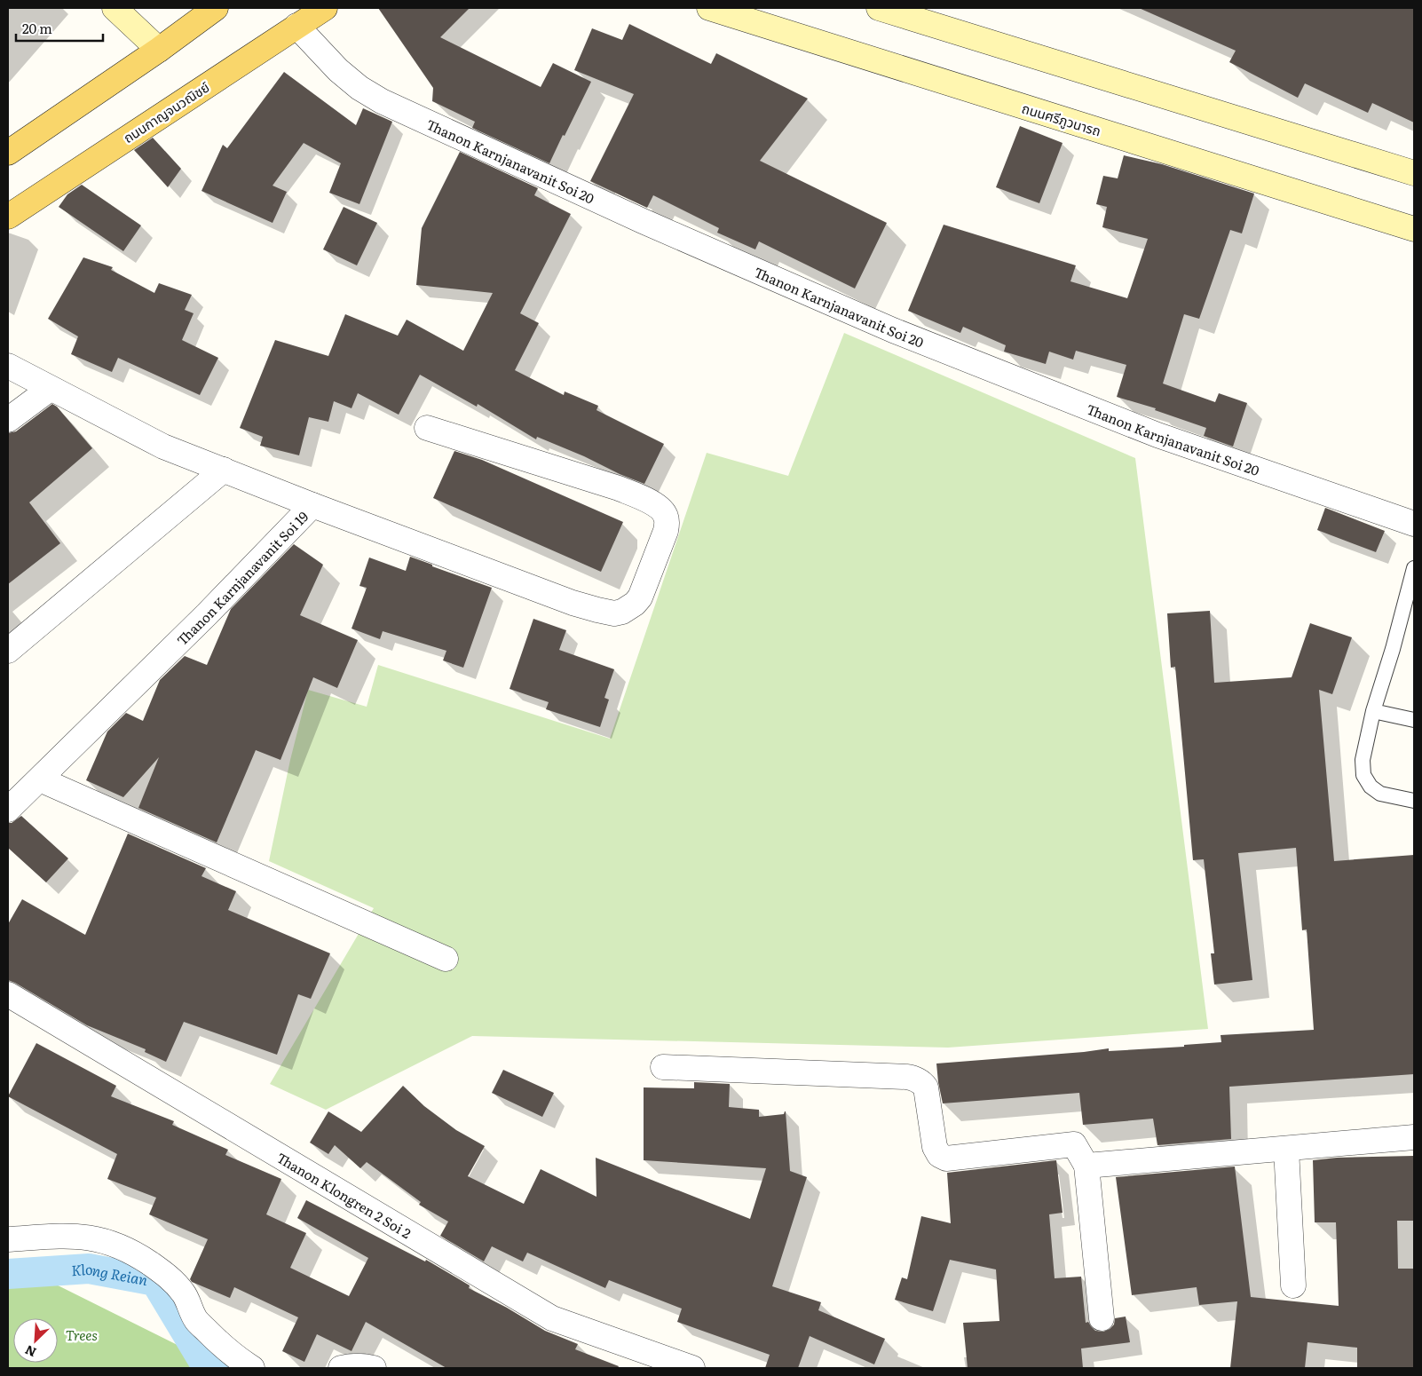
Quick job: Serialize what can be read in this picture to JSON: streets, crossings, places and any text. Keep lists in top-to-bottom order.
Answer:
{
  "streets": {
    "main road": ["ถนนกาญจนวณิชย์", "ถนนศรีภูวนารถ"],
    "street": ["Thanon Karnjanavanit Soi 20", "Thanon Karnjanavanit Soi 19", "Thanon Klongren 2 Soi 2"]
  },
  "crossings": [
    ["ถนนกาญจนวณิชย์", "Thanon Karnjanavanit Soi 20"]
  ],
  "water": ["Klong Reian"],
  "parks": ["Trees"],
  "scale_bar": "20 m",
  "north": "bottom left"
}
